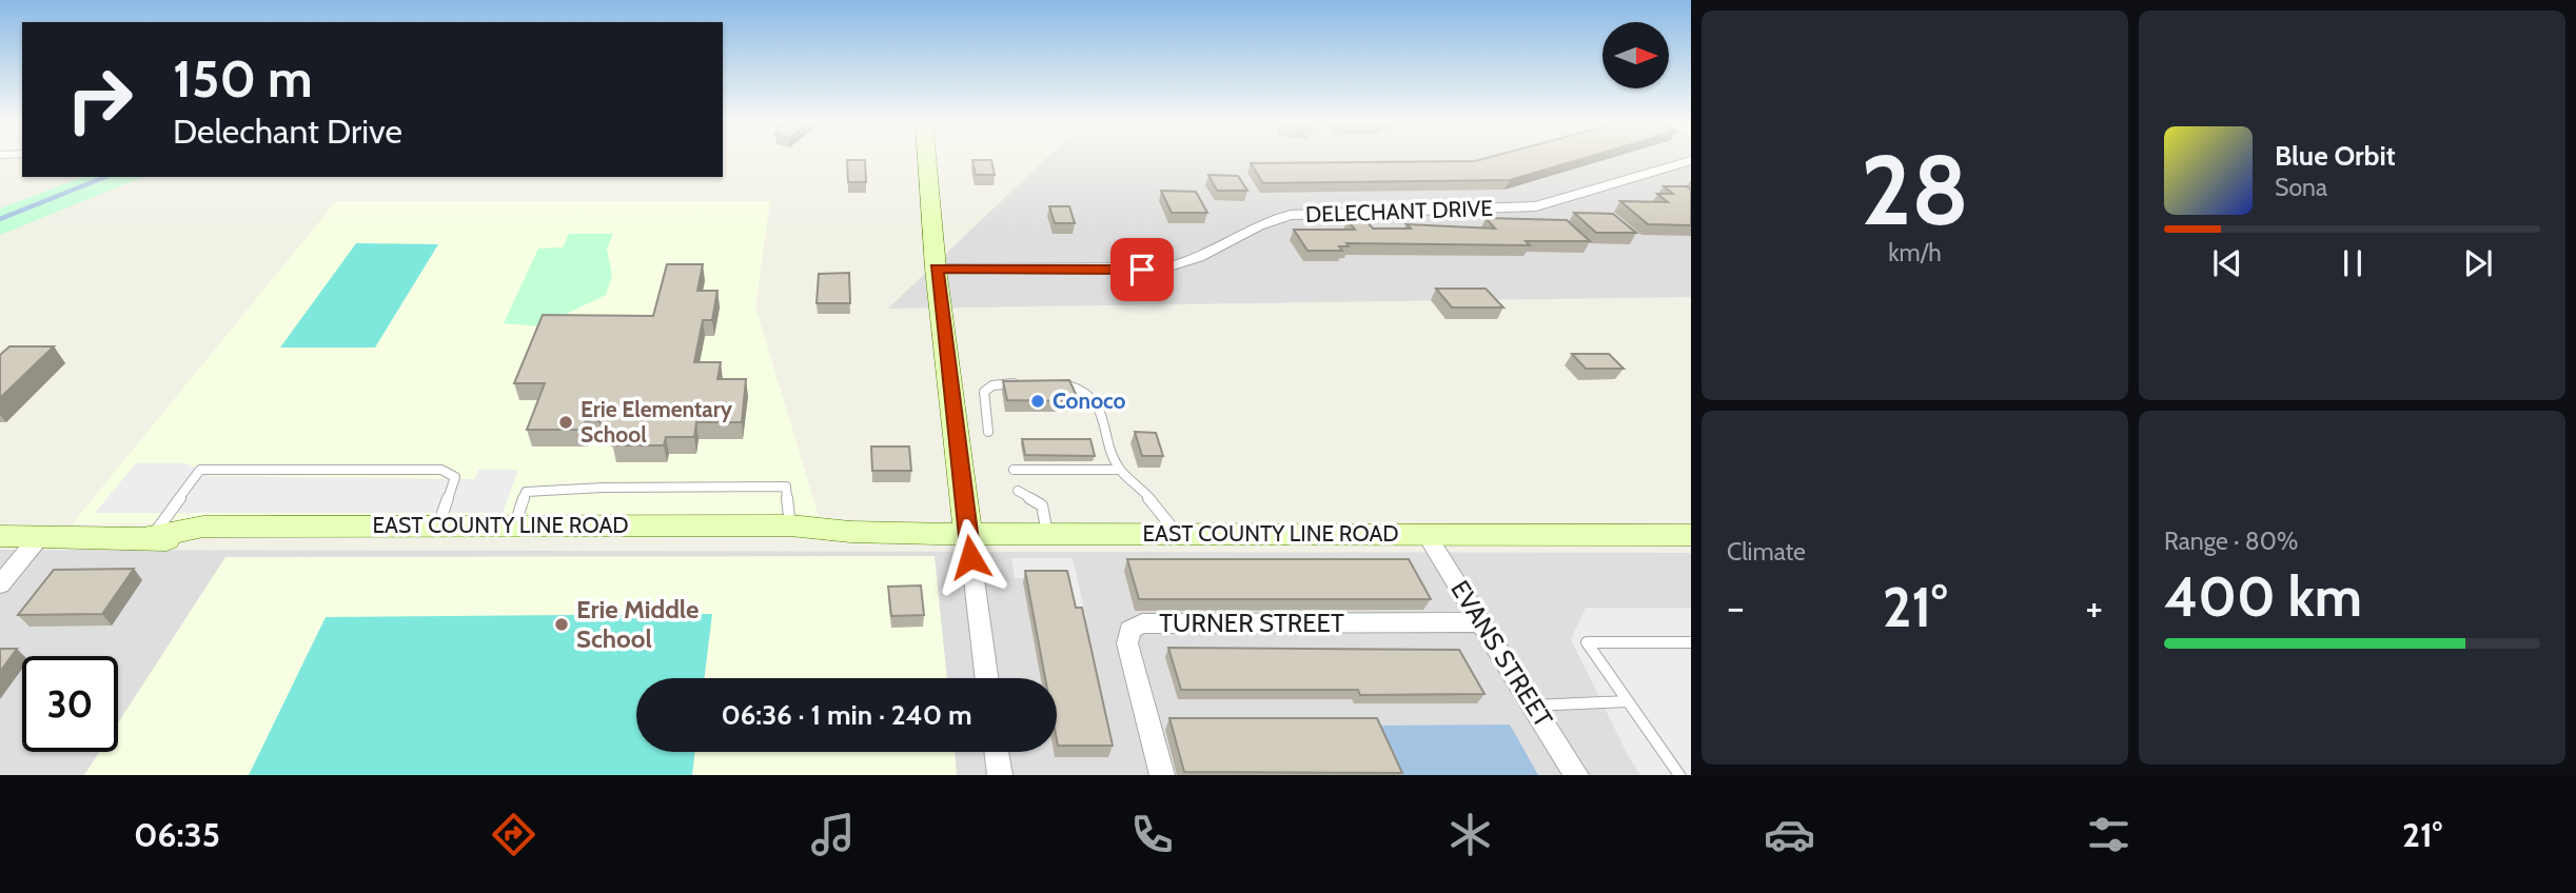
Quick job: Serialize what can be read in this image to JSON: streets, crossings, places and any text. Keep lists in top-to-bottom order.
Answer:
{
  "streets": {
    "main road": ["EAST COUNTY LINE ROAD"],
    "street": ["DELECHANT DRIVE", "TURNER STREET", "EVANS STREET"]
  },
  "crossings": [
    ["EAST COUNTY LINE ROAD", "EVANS STREET"],
    ["TURNER STREET", "EVANS STREET"]
  ],
  "places": ["Conoco", "Erie Elementary School", "Erie Middle School"],
  "north": "right",
  "page": {
    "tile": [
      ["28", "km/h"],
      "Climate",
      ["Range · 80%", "400 km"]
    ],
    "turn": ["150 m", "Delechant Drive"],
    "song": ["Blue Orbit", "Sona"],
    "heat": ["−", "21°", "+"],
    "limit": "30",
    "trip": "06:36 · 1 min · 240 m",
    "tabs": ["06:35", "21°"]
  }
}
